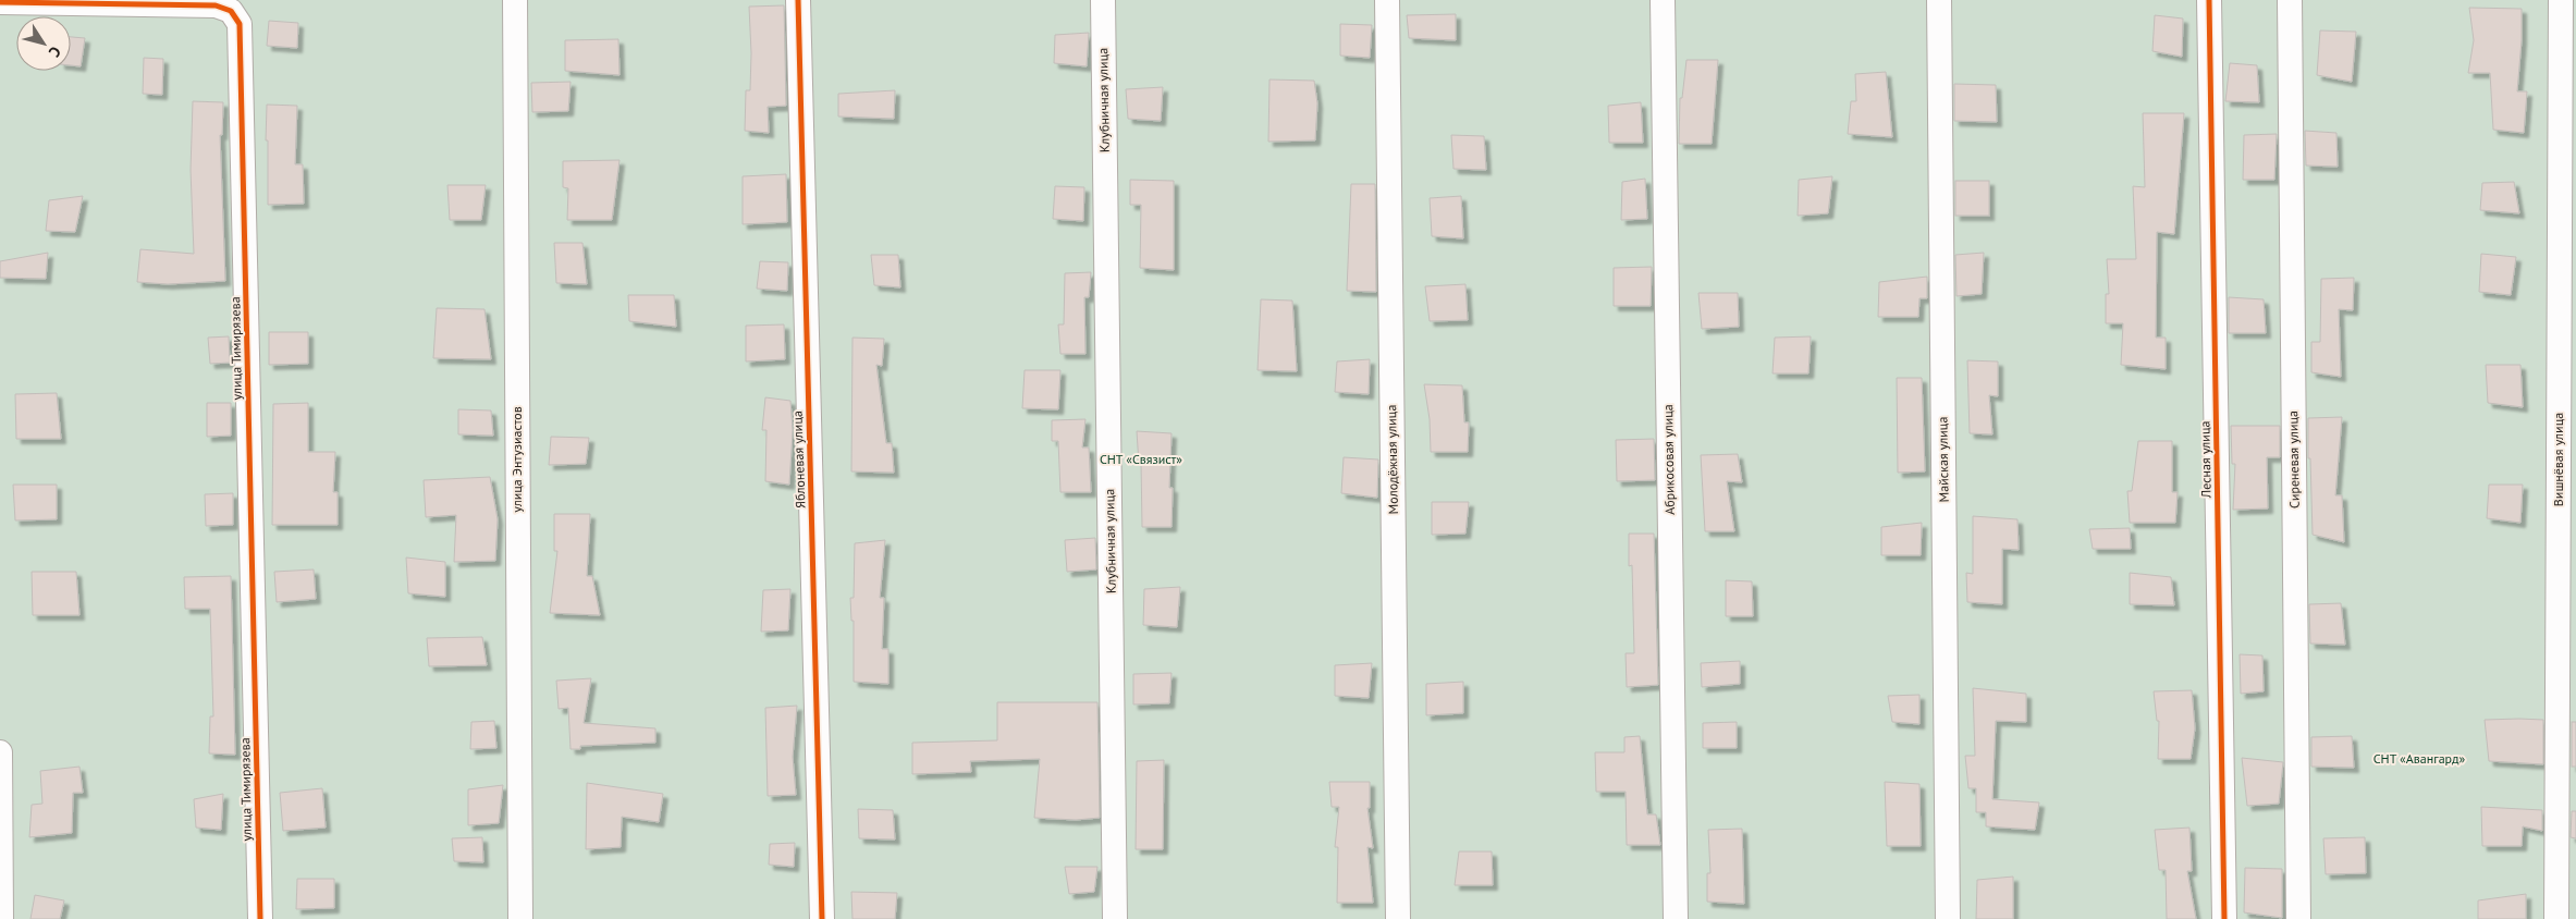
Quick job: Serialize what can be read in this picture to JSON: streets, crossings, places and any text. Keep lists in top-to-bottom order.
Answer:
{
  "streets": {
    "street": [
      "Клубничная улица",
      "улица Тимирязева",
      "улица Энтузиастов",
      "Яблоневая улица",
      "Молодёжная улица",
      "Абрикосовая улица",
      "Майская улица",
      "Лесная улица",
      "Сиреневая улица",
      "Вишнёвая улица"
    ]
  },
  "parks": ["СНТ «Связист»", "СНТ «Авангард»"],
  "north": "bottom right"
}
